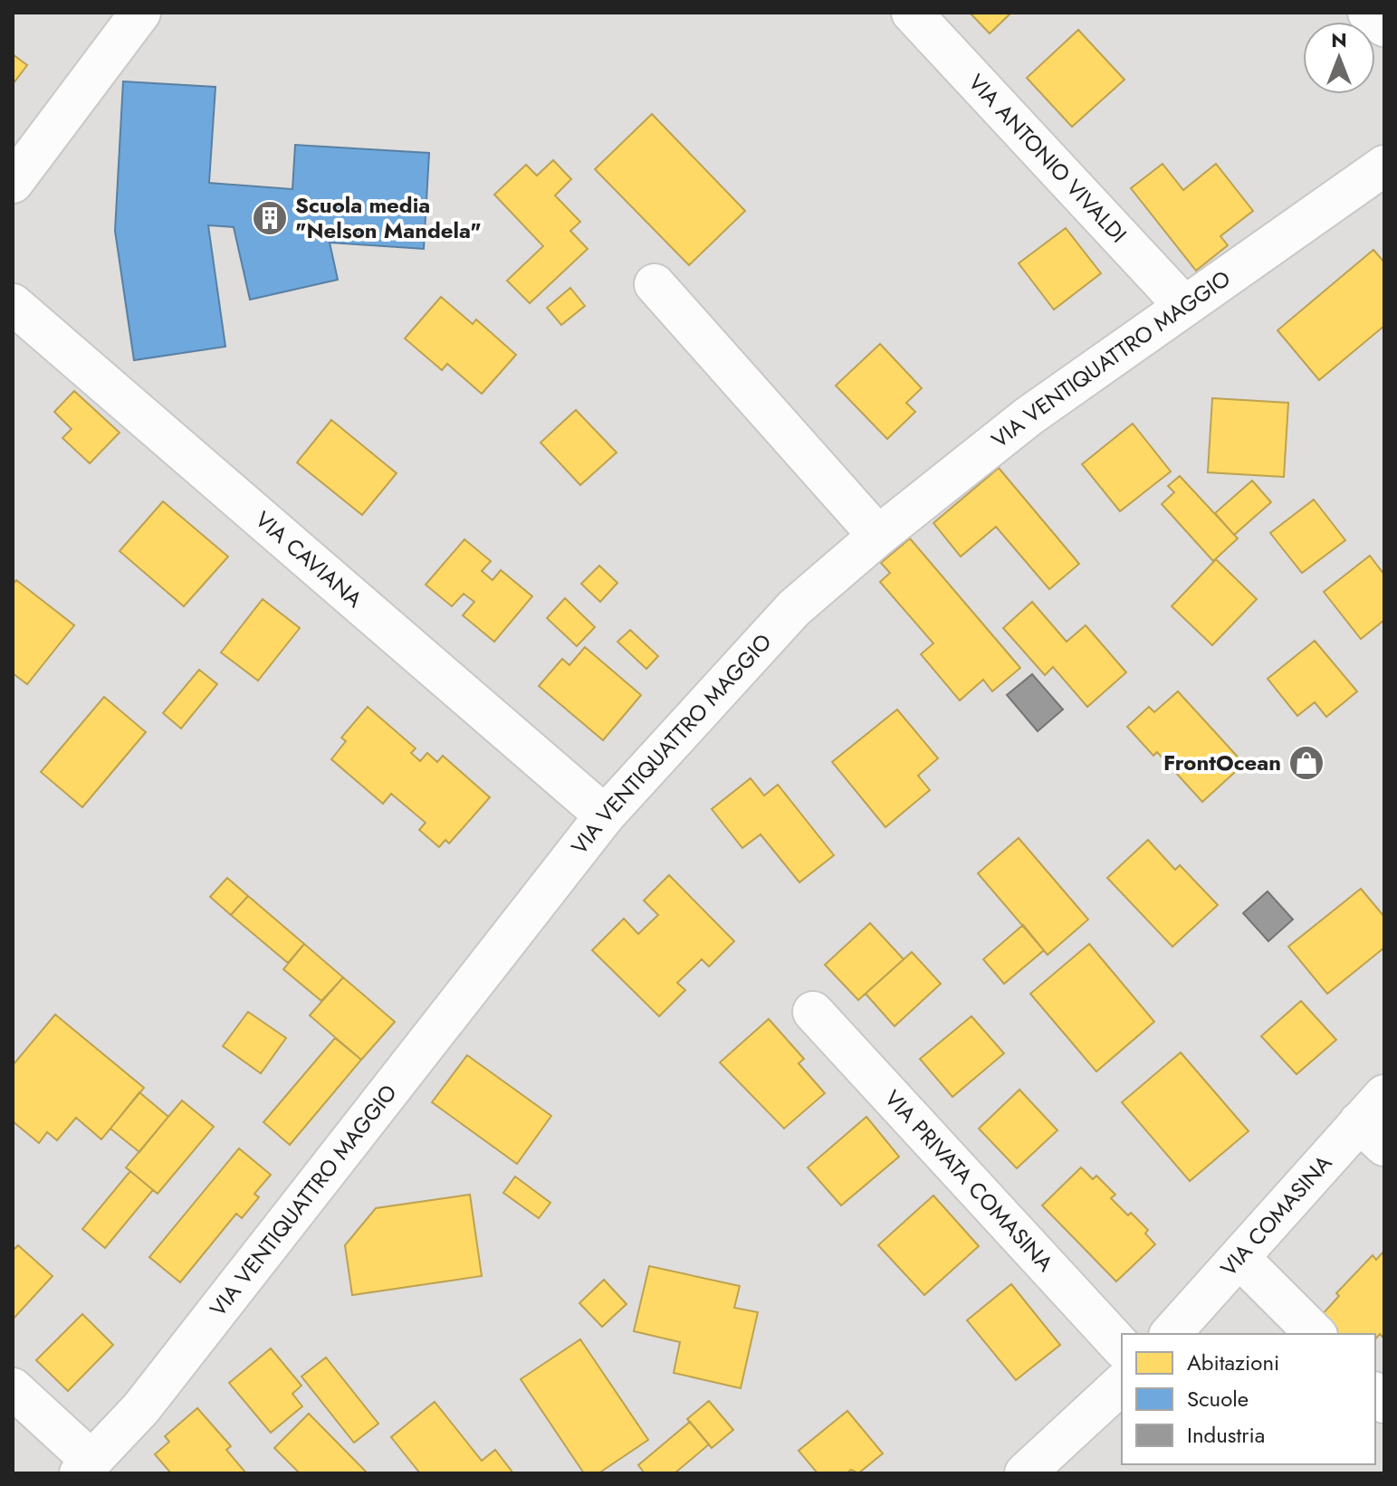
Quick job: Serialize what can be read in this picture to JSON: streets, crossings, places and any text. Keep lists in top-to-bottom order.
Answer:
{
  "streets": {
    "street": [
      "VIA ANTONIO VIVALDI",
      "VIA VENTIQUATTRO MAGGIO",
      "VIA CAVIANA",
      "VIA PRIVATA COMASINA",
      "VIA COMASINA"
    ]
  },
  "crossings": [
    ["VIA ANTONIO VIVALDI", "VIA VENTIQUATTRO MAGGIO"],
    ["VIA VENTIQUATTRO MAGGIO", "VIA CAVIANA"]
  ],
  "places": {
    "building": ["Scuola media \"Nelson Mandela\""],
    "shop": ["FrontOcean"]
  },
  "legend": ["Abitazioni", "Scuole", "Industria"],
  "north": "top"
}
